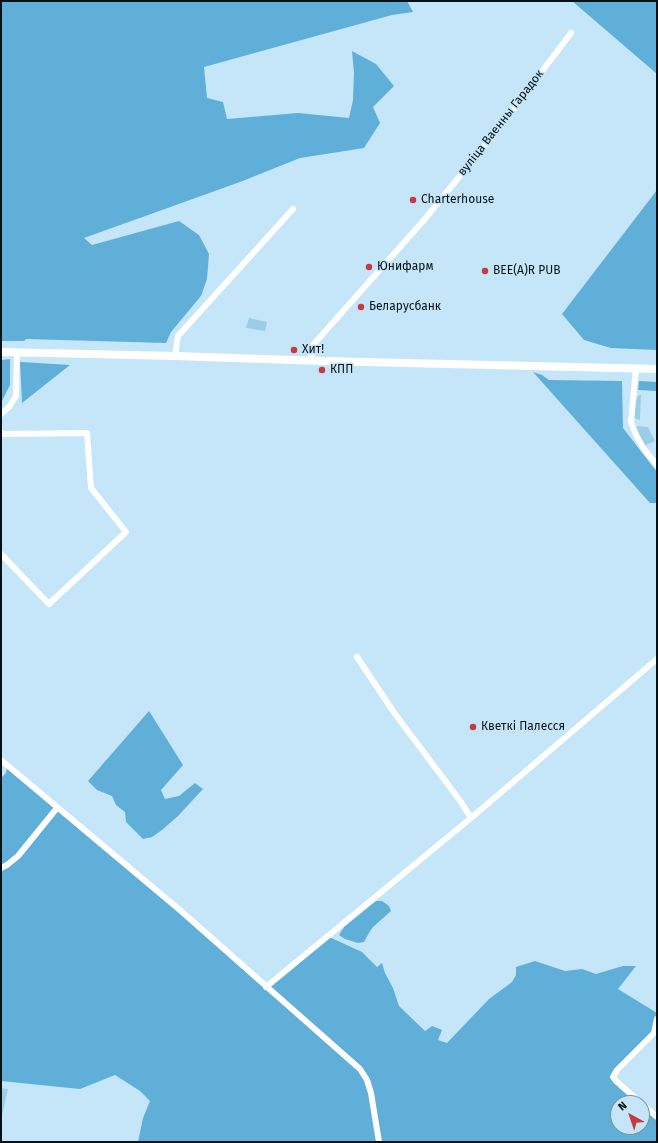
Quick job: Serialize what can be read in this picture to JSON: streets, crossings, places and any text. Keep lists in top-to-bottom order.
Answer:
{
  "streets": {
    "street": ["вуліца Ваенны Гарадок"]
  },
  "places": [
    "Charterhouse",
    "Юнифарм",
    "BEE(A)R PUB",
    "Беларусбанк",
    "Хит!",
    "КПП",
    "Кветкі Палесся"
  ],
  "north": "top left"
}
